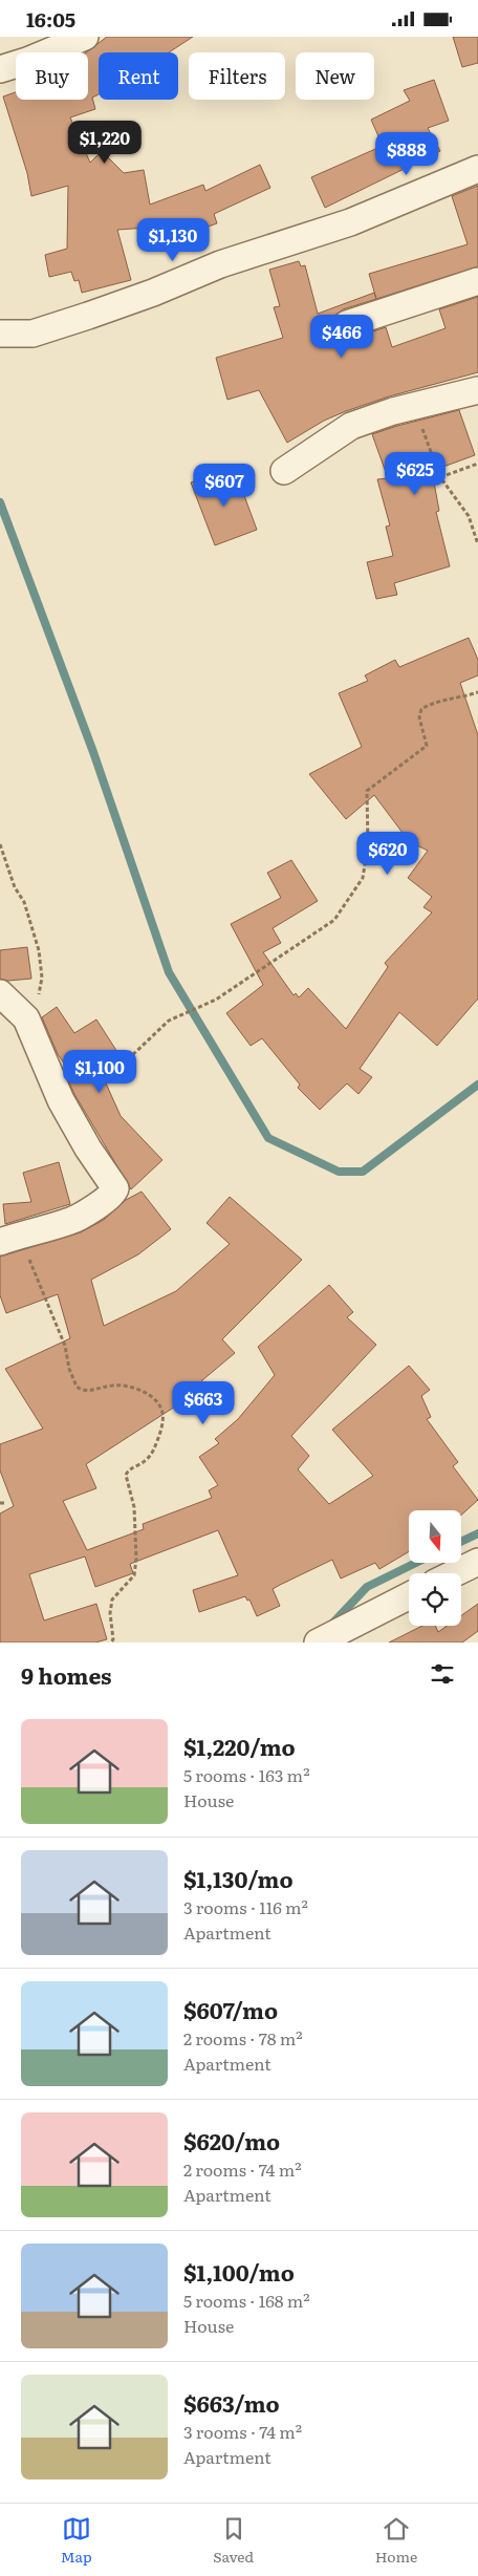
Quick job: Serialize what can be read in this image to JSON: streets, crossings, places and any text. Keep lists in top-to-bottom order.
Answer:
{
  "north": "bottom",
  "page": {
    "status": "16:05",
    "chip": [
      "Buy",
      "Rent",
      "Filters",
      "New"
    ],
    "price": [
      "$1,220",
      "$888",
      "$1,130",
      "$466",
      "$625",
      "$607",
      "$620",
      "$1,100",
      "$663"
    ],
    "heading": "9 homes",
    "list": [
      {
        "name": "$1,220/mo",
        "note": "5 rooms · 163 m² · House"
      },
      {
        "name": "$1,130/mo",
        "note": "3 rooms · 116 m² · Apartment"
      },
      {
        "name": "$607/mo",
        "note": "2 rooms · 78 m² · Apartment"
      },
      {
        "name": "$620/mo",
        "note": "2 rooms · 74 m² · Apartment"
      },
      {
        "name": "$1,100/mo",
        "note": "5 rooms · 168 m² · House"
      },
      {
        "name": "$663/mo",
        "note": "3 rooms · 74 m² · Apartment"
      }
    ],
    "tabs": ["Map", "Saved", "Home"]
  }
}
